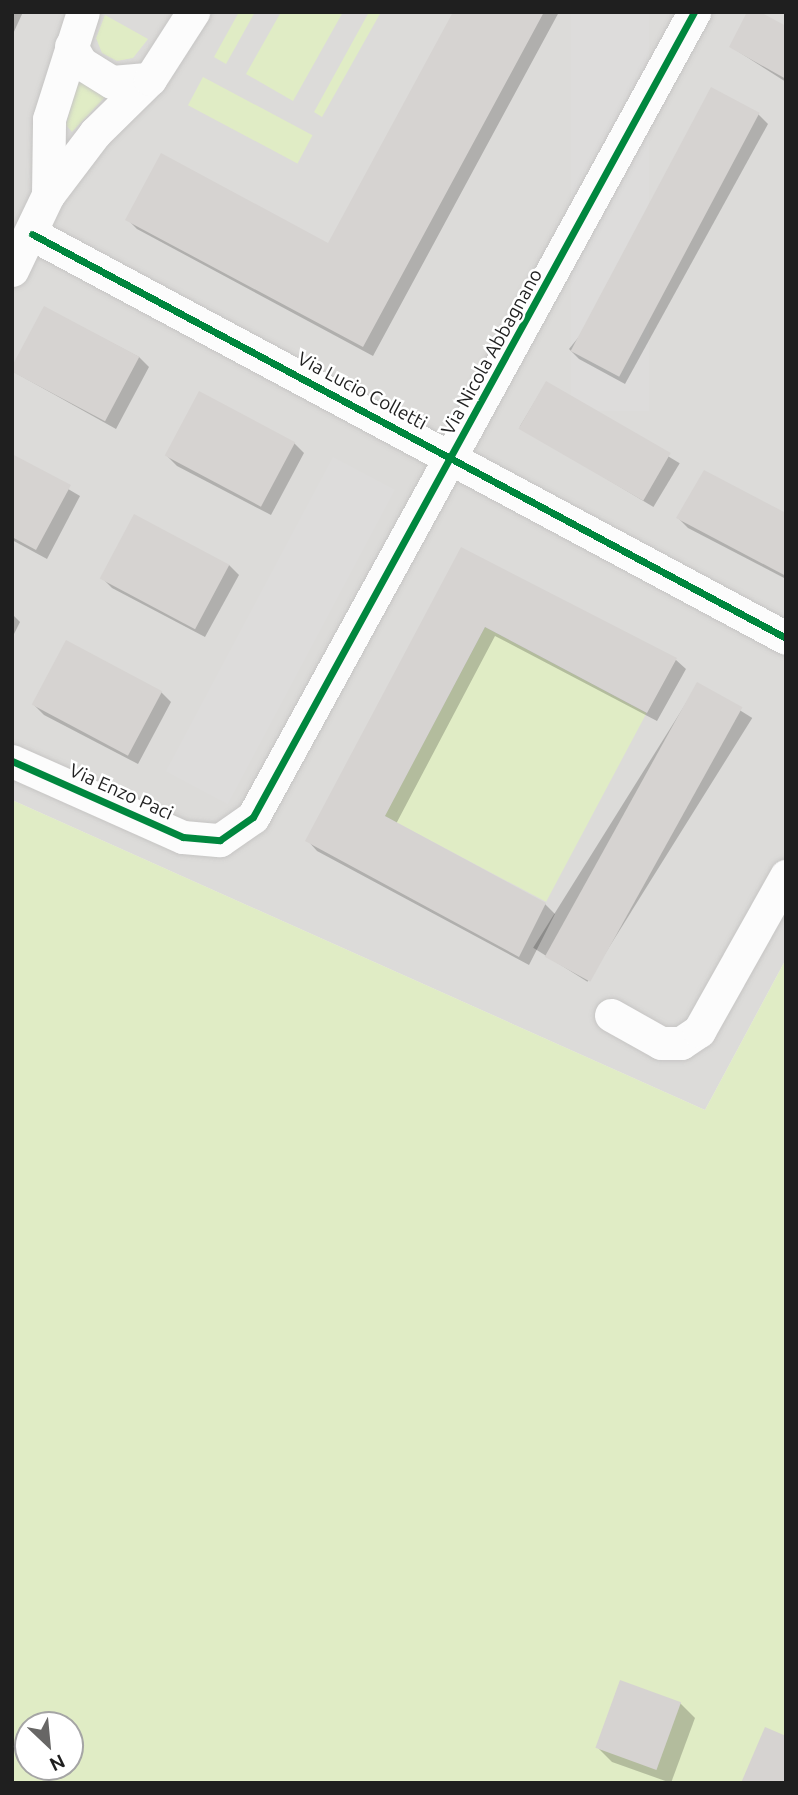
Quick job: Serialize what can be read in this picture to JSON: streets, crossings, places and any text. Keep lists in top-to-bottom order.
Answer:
{
  "streets": {
    "street": ["Via Nicola Abbagnano", "Via Lucio Colletti", "Via Enzo Paci"]
  },
  "crossings": [
    ["Via Nicola Abbagnano", "Via Lucio Colletti"],
    ["Via Nicola Abbagnano", "Via Enzo Paci"]
  ],
  "north": "bottom right"
}
